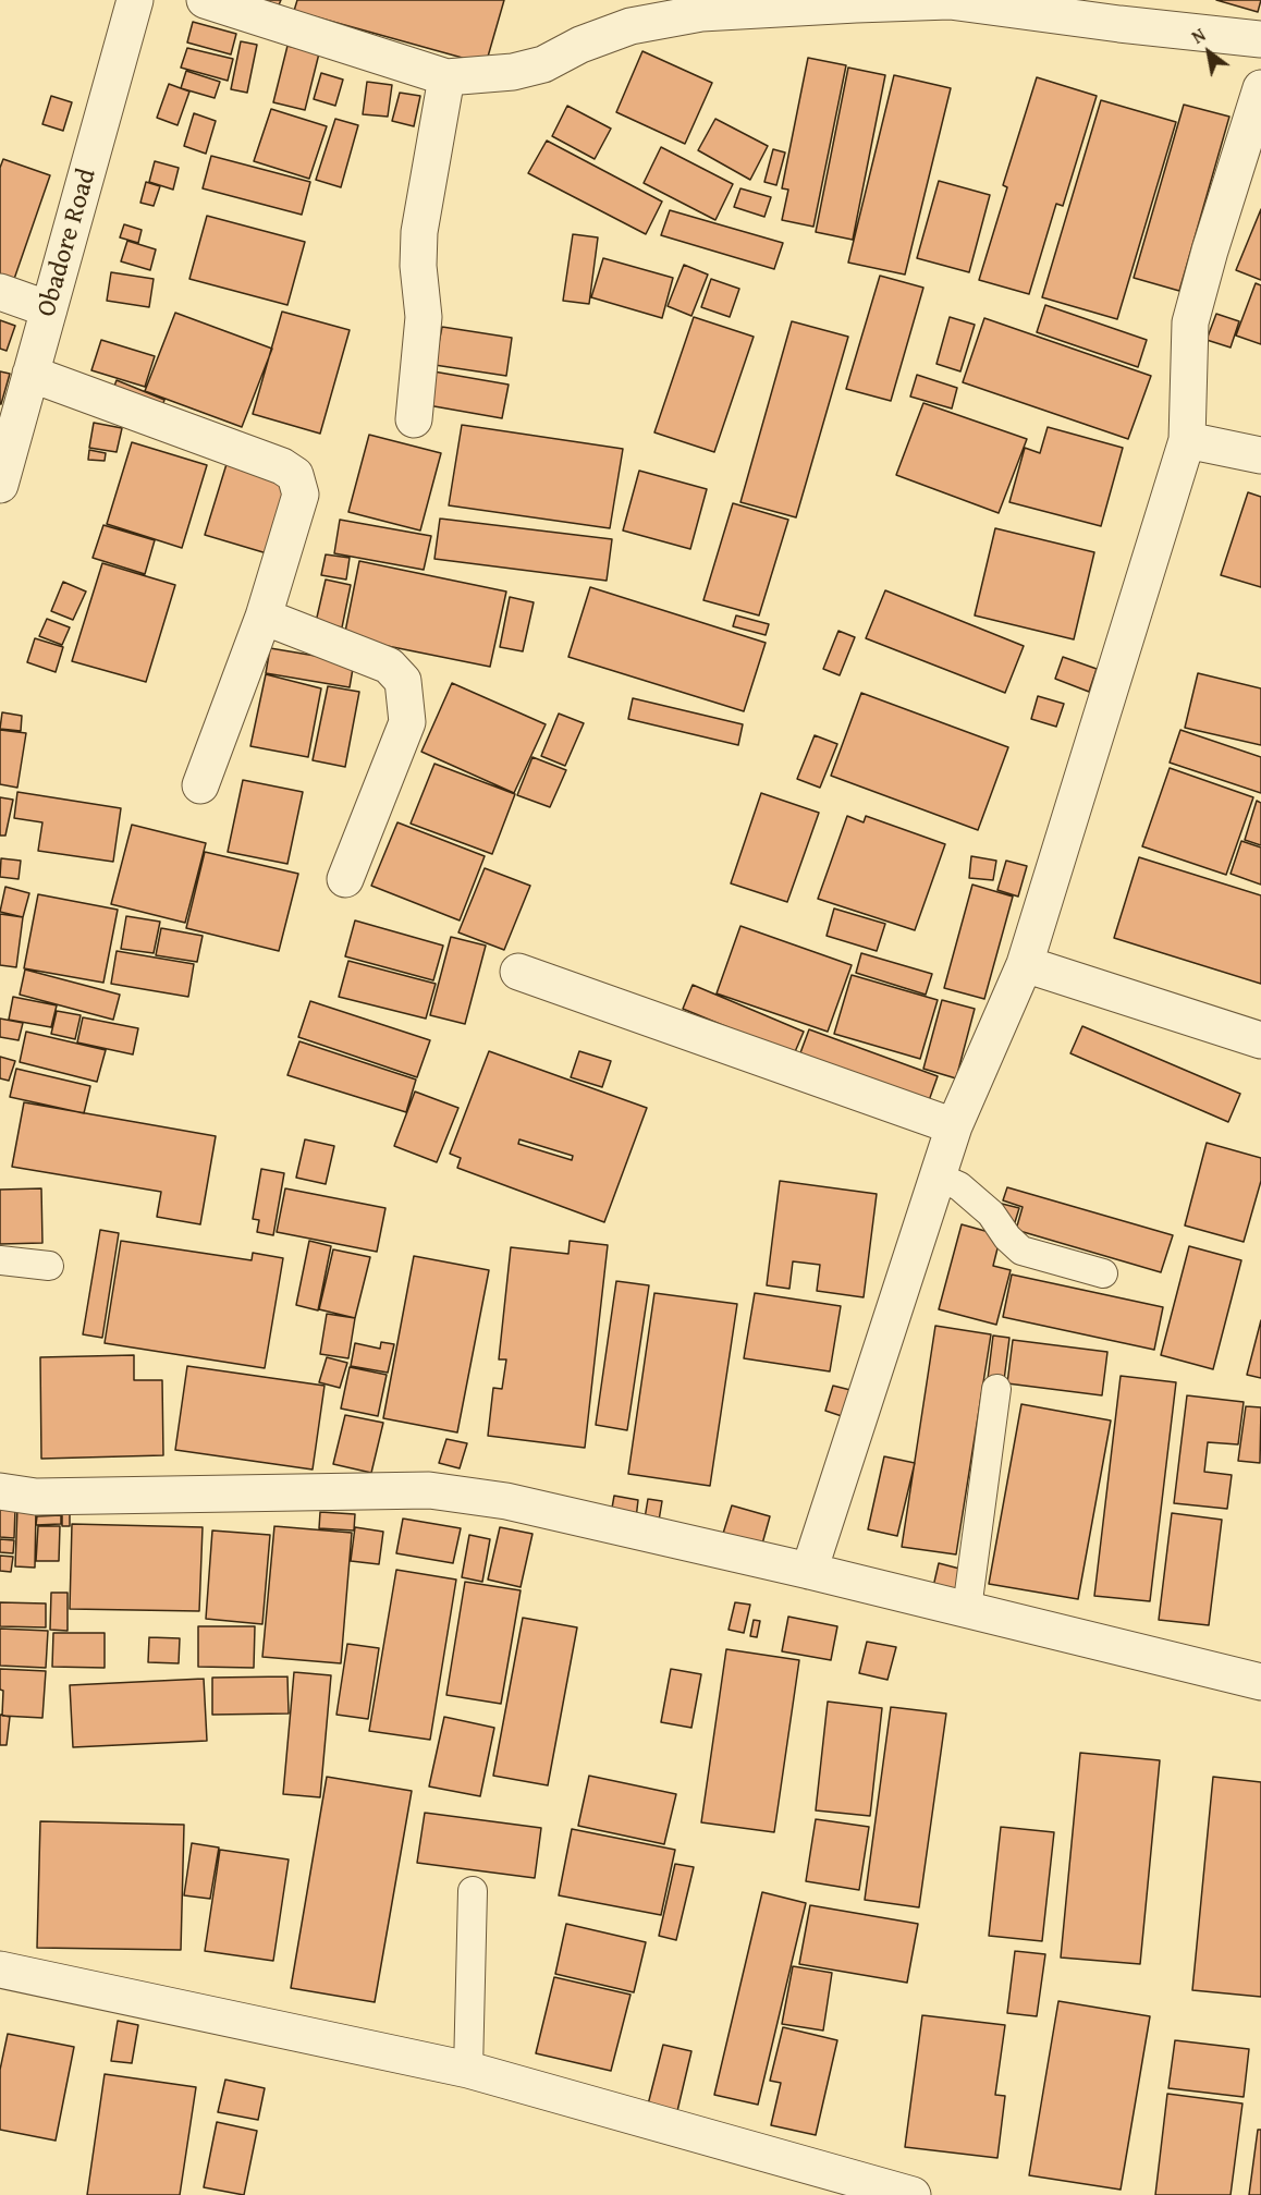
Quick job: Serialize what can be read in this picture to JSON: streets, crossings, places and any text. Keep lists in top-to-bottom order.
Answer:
{
  "streets": {
    "street": ["Obadore Road"]
  },
  "north": "top left"
}
